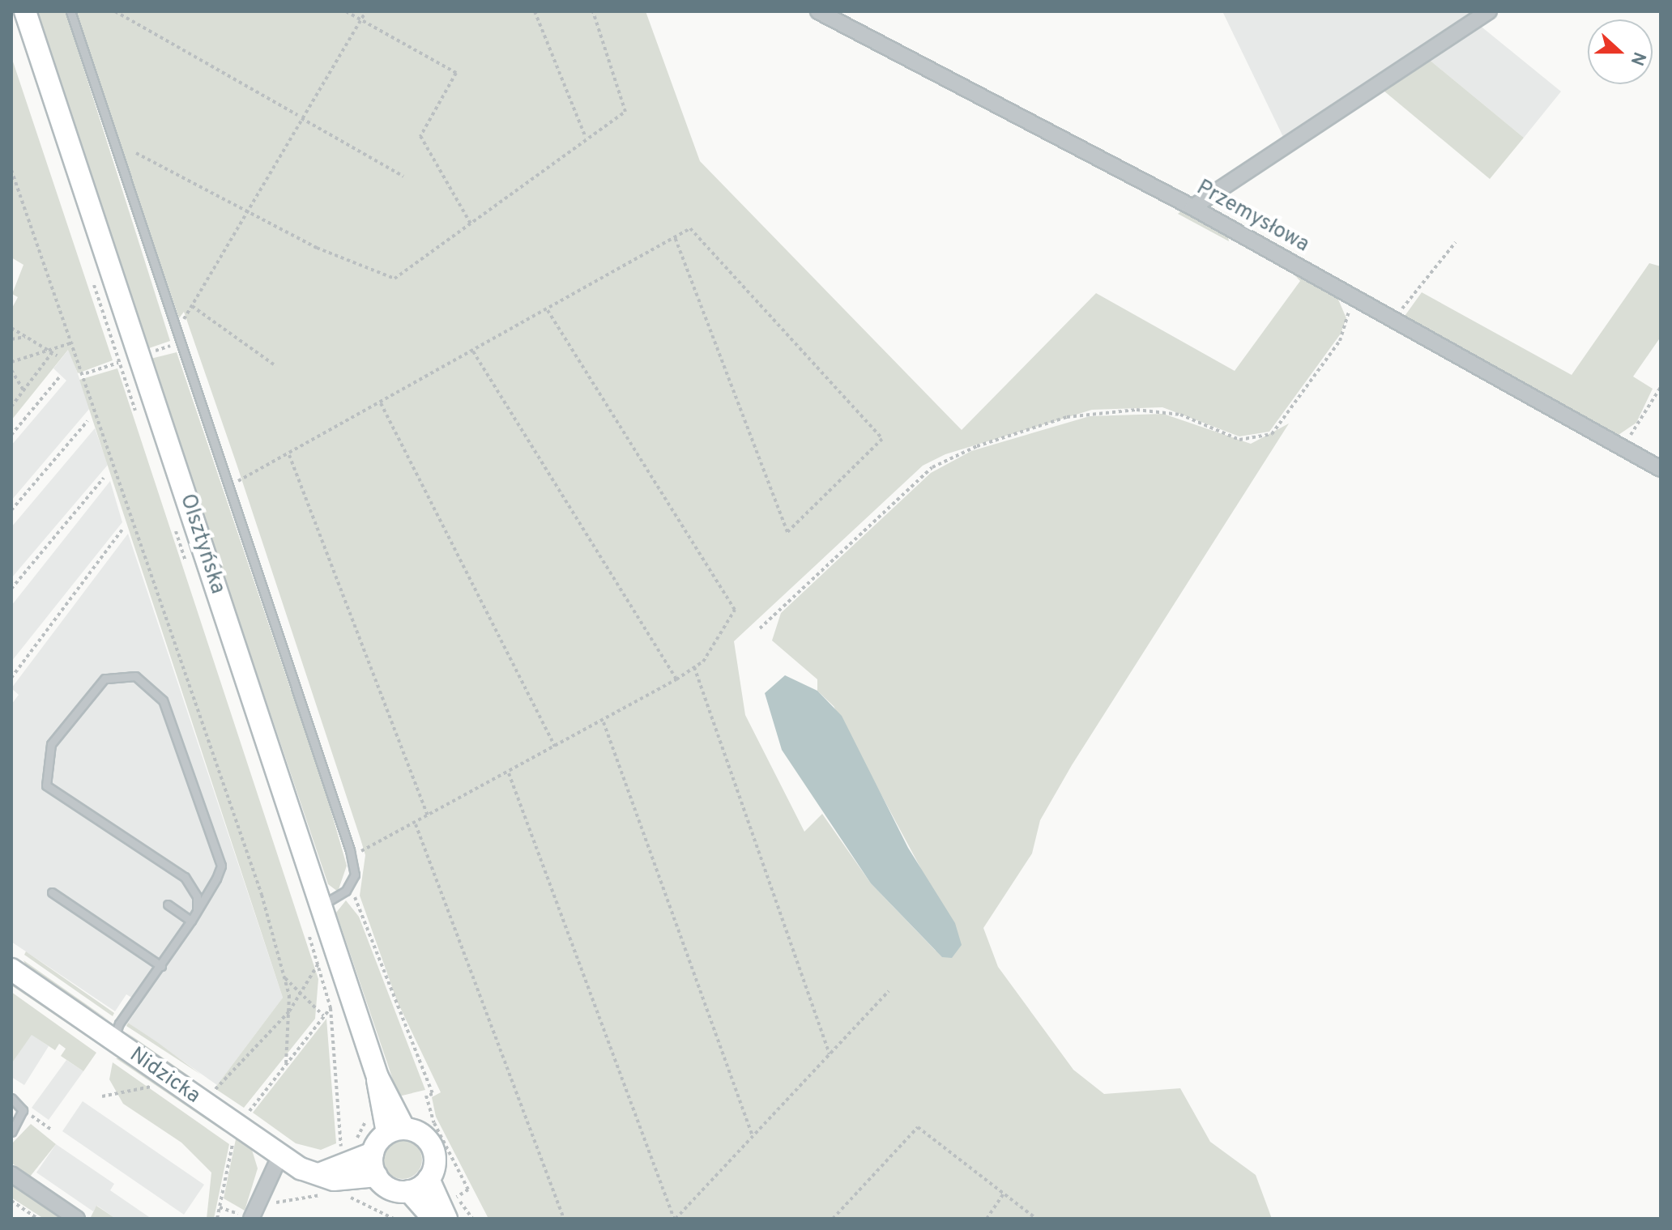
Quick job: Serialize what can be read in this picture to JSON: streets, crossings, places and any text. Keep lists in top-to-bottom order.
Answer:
{
  "streets": {
    "main road": ["Olsztyńska", "Nidzicka"],
    "street": ["Przemysłowa"]
  },
  "crossings": [
    ["Olsztyńska", "Nidzicka"]
  ],
  "north": "right"
}
